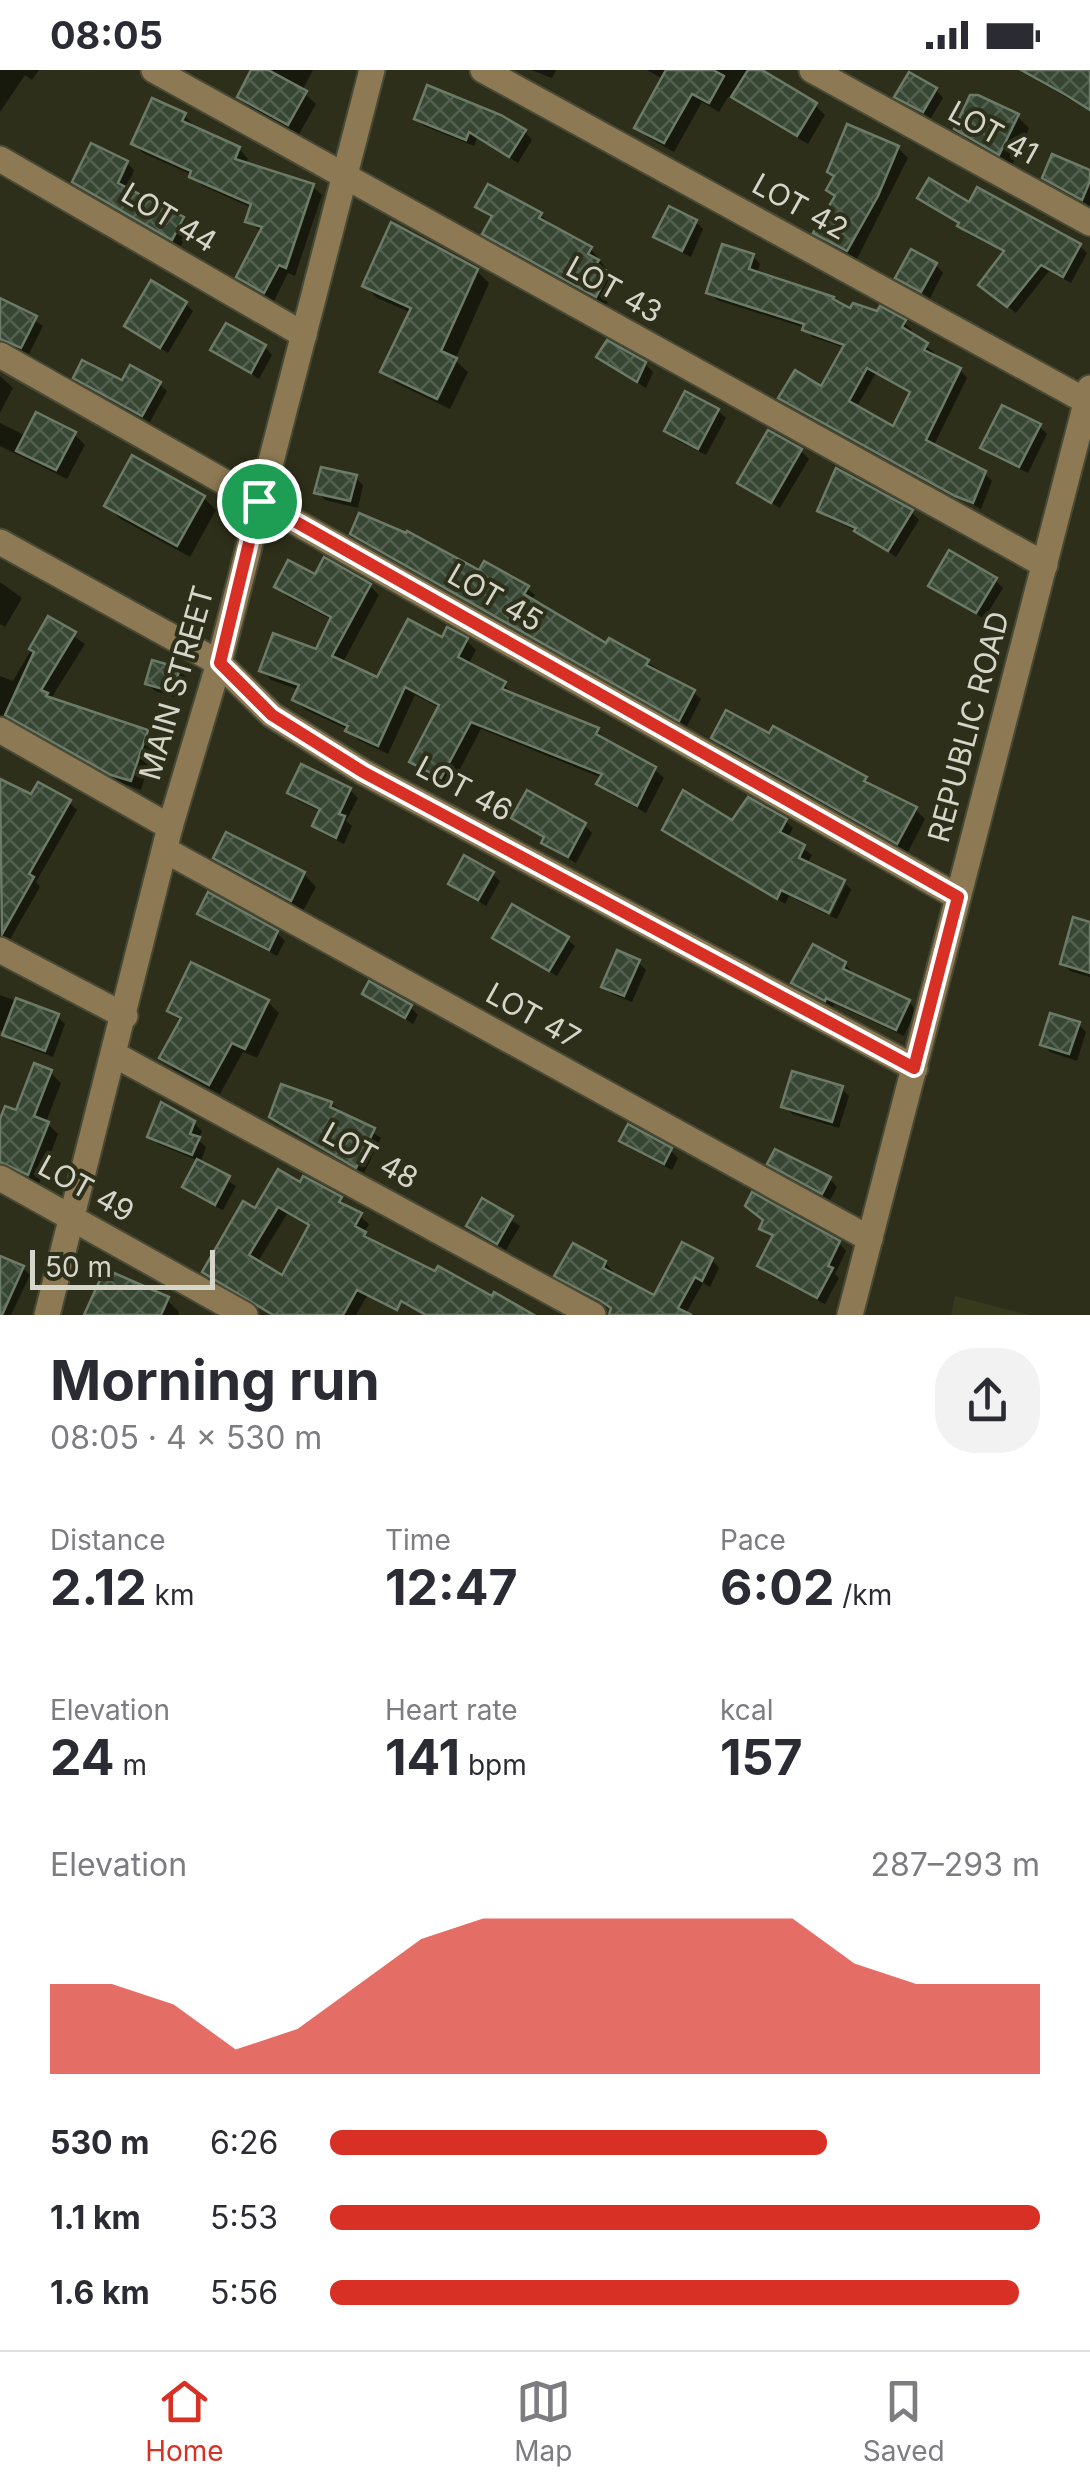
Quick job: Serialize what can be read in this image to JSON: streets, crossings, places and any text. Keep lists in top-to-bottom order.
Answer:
{
  "streets": {
    "street": [
      "LOT 41",
      "LOT 42",
      "LOT 44",
      "LOT 43",
      "LOT 45",
      "MAIN STREET",
      "REPUBLIC ROAD",
      "LOT 46",
      "LOT 47",
      "LOT 48",
      "LOT 49"
    ]
  },
  "crossings": [
    ["LOT 42", "REPUBLIC ROAD"],
    ["LOT 44", "MAIN STREET"],
    ["LOT 43", "MAIN STREET"],
    ["LOT 43", "REPUBLIC ROAD"],
    ["LOT 45", "MAIN STREET"],
    ["LOT 45", "REPUBLIC ROAD"],
    ["MAIN STREET", "LOT 46"],
    ["MAIN STREET", "LOT 47"],
    ["MAIN STREET", "LOT 48"],
    ["MAIN STREET", "LOT 49"],
    ["REPUBLIC ROAD", "LOT 46"],
    ["REPUBLIC ROAD", "LOT 47"]
  ],
  "scale_bar": "50 m",
  "page": {
    "status": "08:05",
    "scale": "50 m",
    "heading": ["Morning run", "08:05 · 4 × 530 m"],
    "stats": [
      ["Distance", "2.12 km"],
      ["Time", "12:47"],
      ["Pace", "6:02 /km"],
      ["Elevation", "24 m"],
      ["Heart rate", "141 bpm"],
      ["kcal", "157"]
    ],
    "chart": ["Elevation", "287–293 m"],
    "list": [
      {
        "name": "530 m",
        "note": "6:26"
      },
      {
        "name": "1.1 km",
        "note": "5:53"
      },
      {
        "name": "1.6 km",
        "note": "5:56"
      }
    ],
    "tabs": ["Home", "Map", "Saved"]
  }
}
